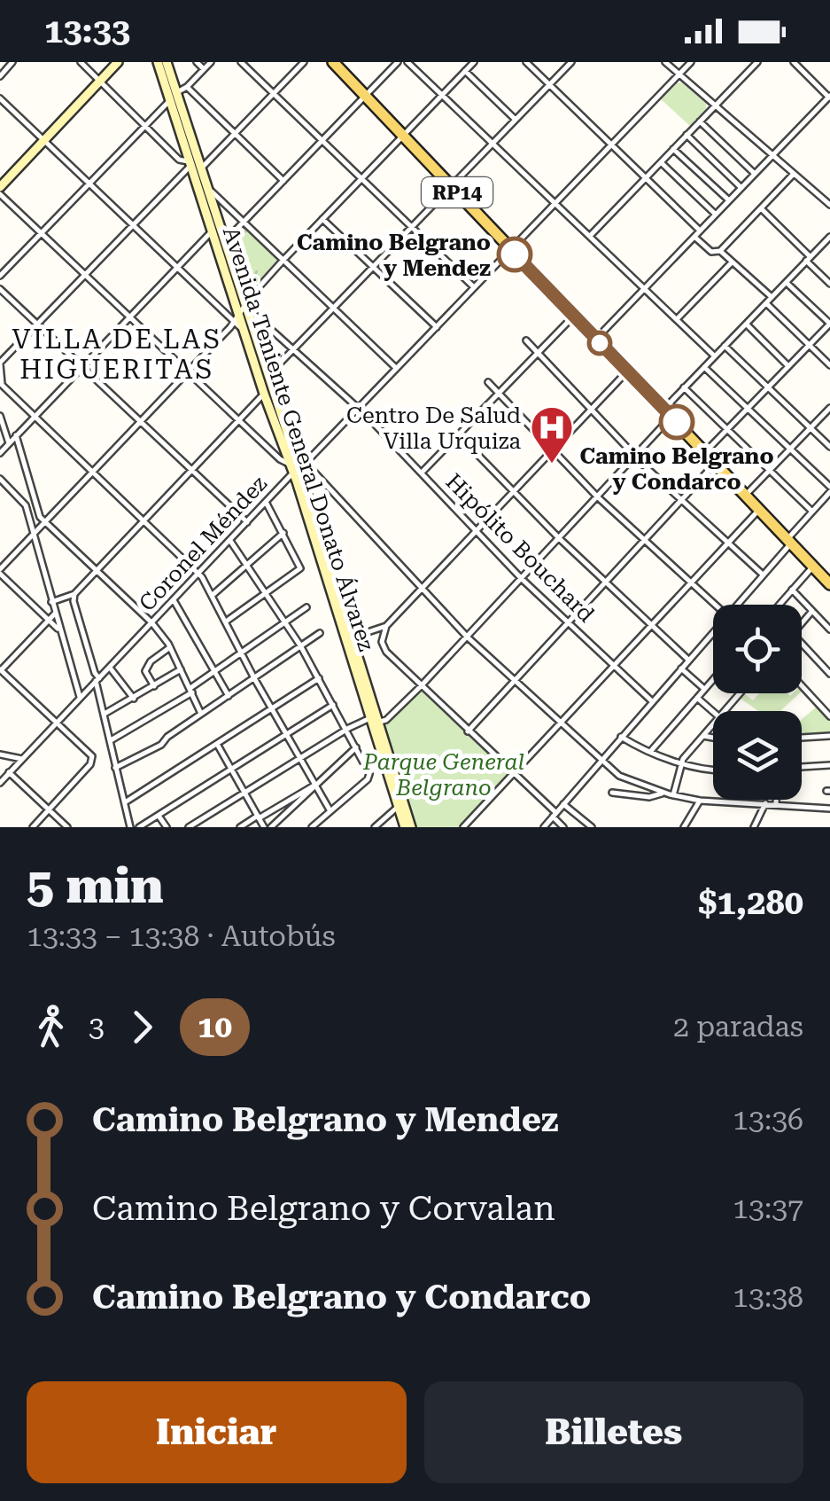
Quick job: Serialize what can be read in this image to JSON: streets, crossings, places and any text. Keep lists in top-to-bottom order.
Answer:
{
  "streets": {
    "main road": ["RP14", "Avenida Teniente General Donato Álvarez"],
    "street": ["Coronel Méndez", "Hipólito Bouchard"]
  },
  "crossings": [
    ["RP14", "Coronel Méndez"],
    ["Avenida Teniente General Donato Álvarez", "Coronel Méndez"],
    ["Avenida Teniente General Donato Álvarez", "Hipólito Bouchard"],
    ["Coronel Méndez", "Hipólito Bouchard"]
  ],
  "districts": ["VILLA DE LAS HIGUERITAS"],
  "parks": ["Parque General Belgrano"],
  "places": {
    "other": ["Camino Belgrano y Mendez", "Camino Belgrano y Condarco"],
    "hospital": ["Centro De Salud Villa Urquiza"]
  },
  "lines": ["bus line 10"],
  "page": {
    "status": "13:33",
    "heading": ["5 min", "13:33 – 13:38 · Autobús", "$1,280"],
    "legs": ["3", "10", "2 paradas"],
    "list": [
      {
        "name": "Camino Belgrano y Mendez",
        "value": "13:36"
      },
      {
        "name": "Camino Belgrano y Corvalan",
        "value": "13:37"
      },
      {
        "name": "Camino Belgrano y Condarco",
        "value": "13:38"
      }
    ],
    "buttons": ["Iniciar", "Billetes"]
  }
}
